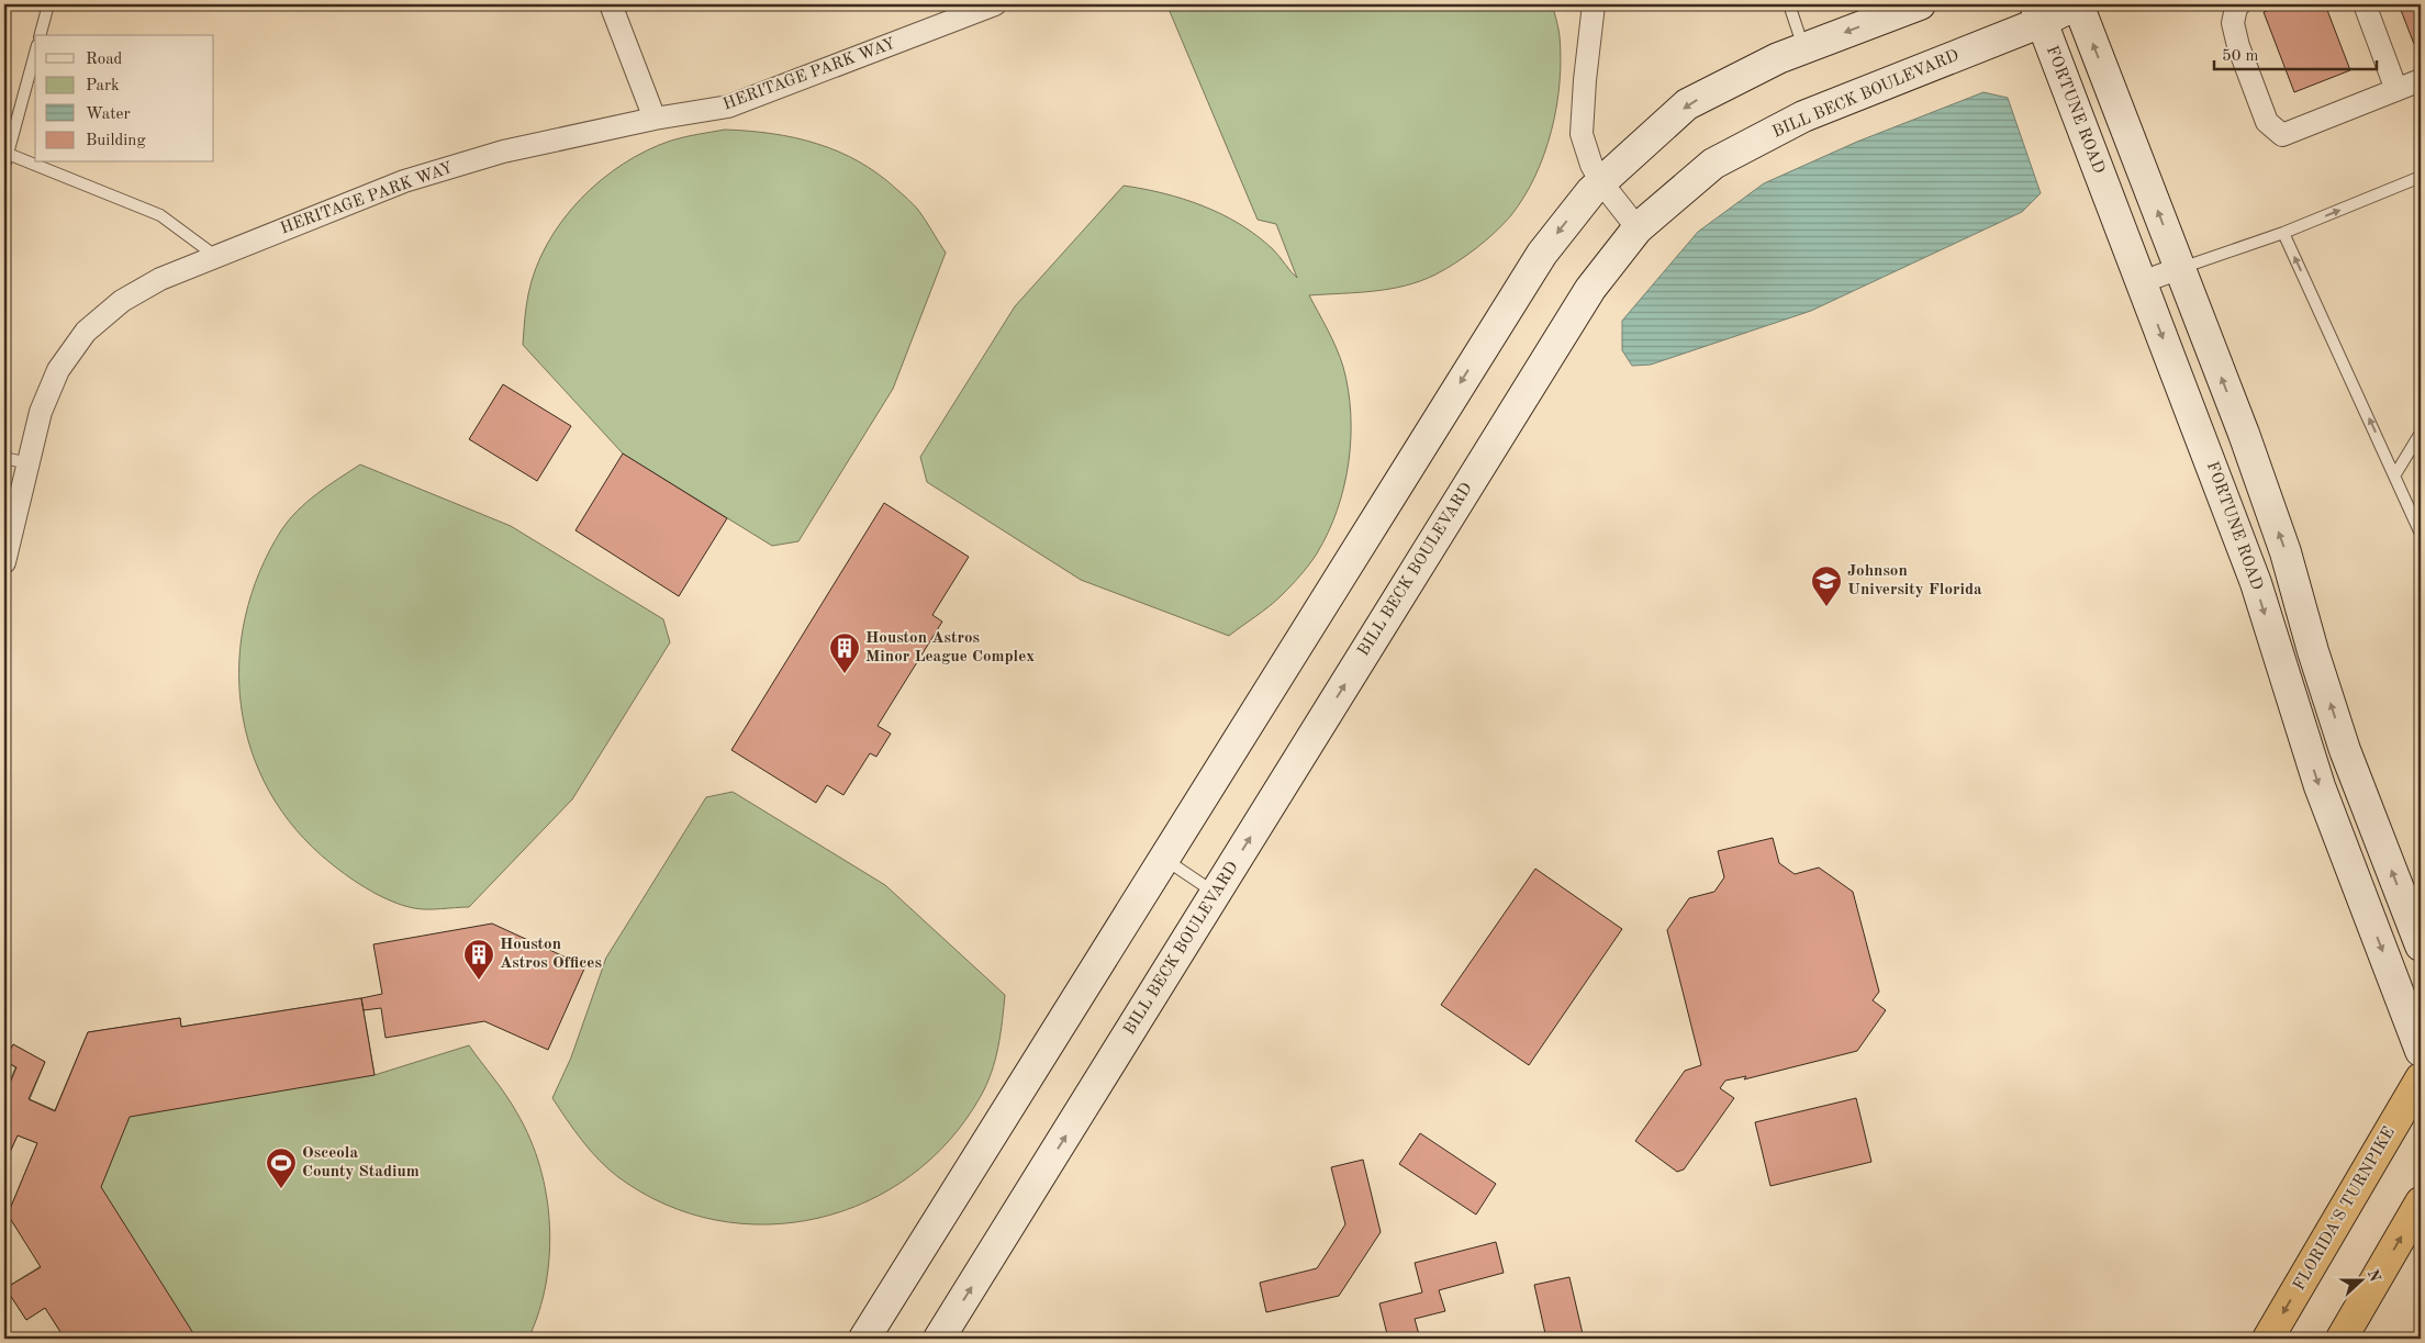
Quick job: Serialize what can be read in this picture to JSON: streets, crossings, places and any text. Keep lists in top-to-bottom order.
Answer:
{
  "streets": {
    "highway": ["FLORIDA'S TURNPIKE"],
    "street": ["HERITAGE PARK WAY", "BILL BECK BOULEVARD", "FORTUNE ROAD"]
  },
  "crossings": [
    ["BILL BECK BOULEVARD", "FORTUNE ROAD"]
  ],
  "places": {
    "school or university": ["Johnson University Florida"],
    "building": ["Houston Astros Minor League Complex", "Houston Astros Offices"],
    "sports": ["Osceola County Stadium"]
  },
  "legend": [
    "Road",
    "Park",
    "Water",
    "Building"
  ],
  "scale_bar": "50 m",
  "north": "right"
}
